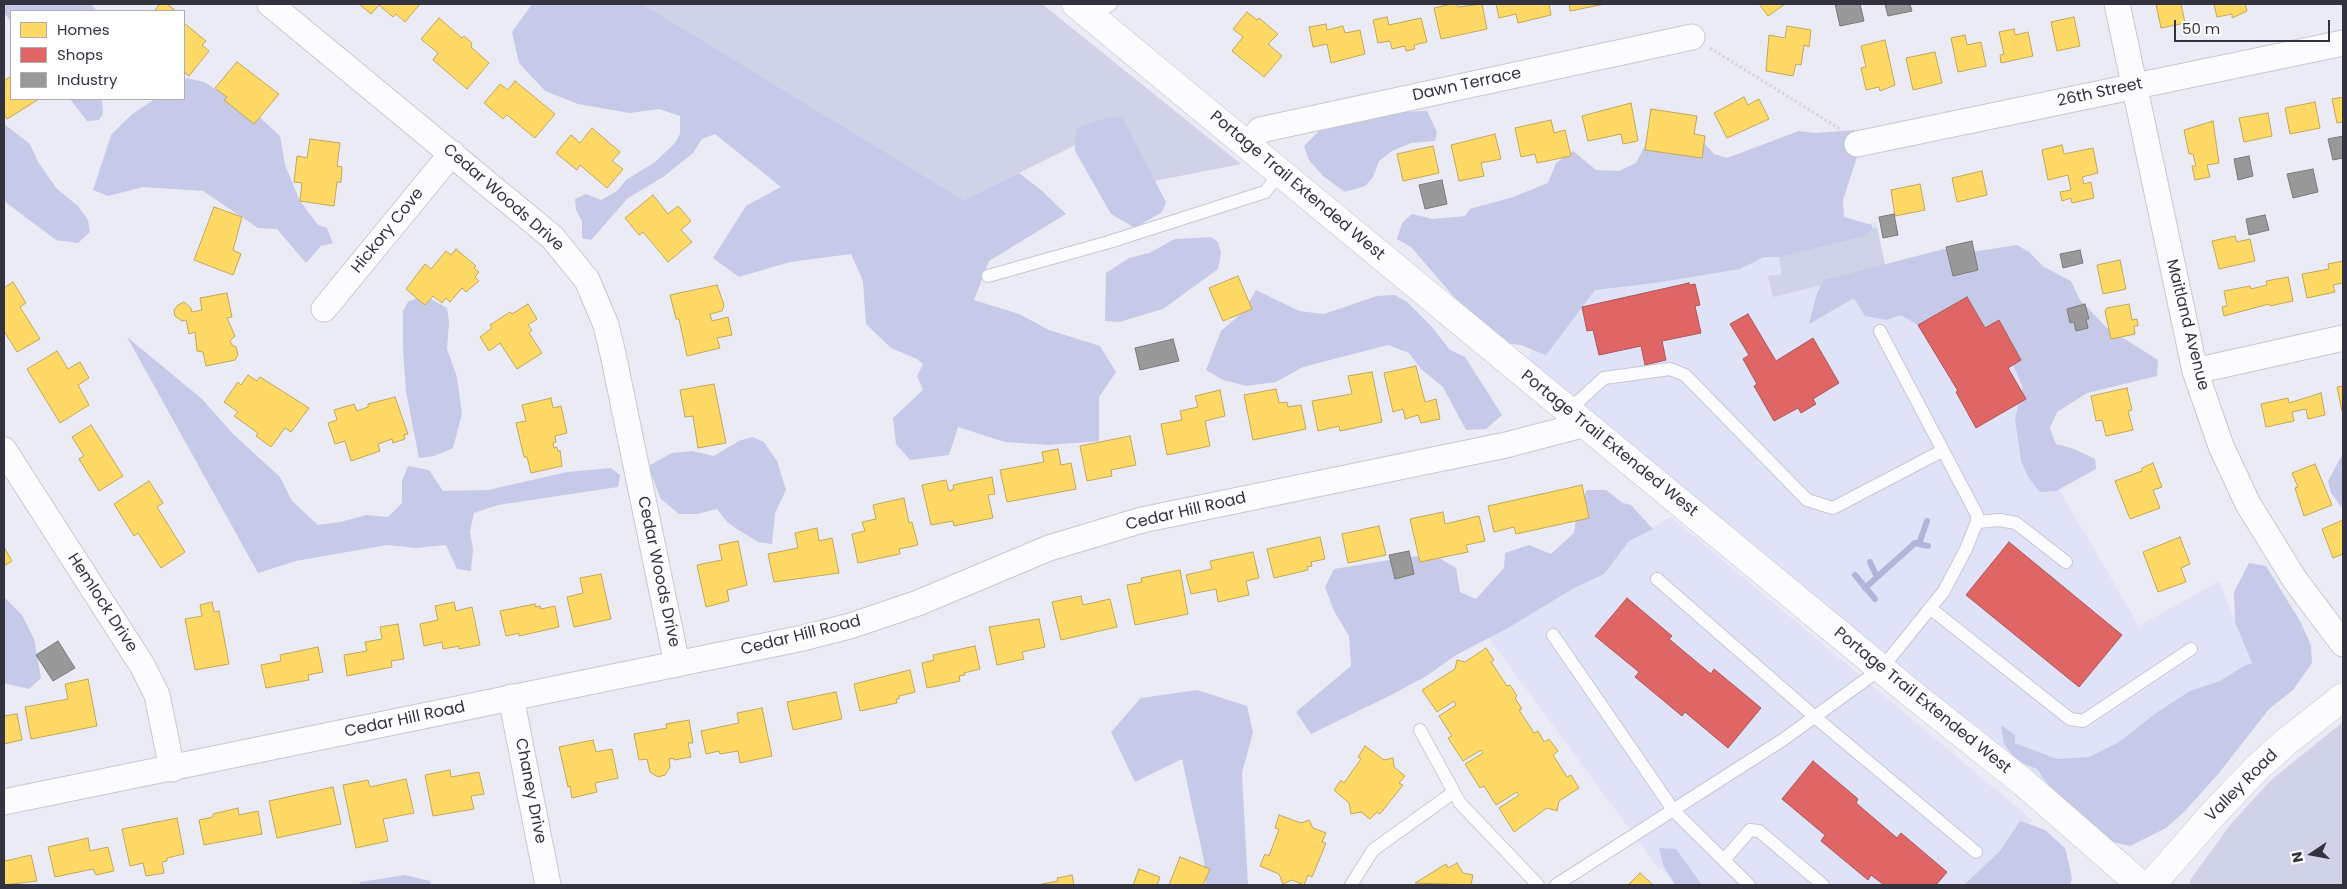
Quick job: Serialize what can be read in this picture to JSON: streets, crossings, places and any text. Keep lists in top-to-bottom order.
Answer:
{
  "streets": {
    "main road": ["Portage Trail Extended West", "Valley Road"],
    "street": [
      "Dawn Terrace",
      "26th Street",
      "Cedar Woods Drive",
      "Hickory Cove",
      "Maitland Avenue",
      "Cedar Hill Road",
      "Hemlock Drive",
      "Chaney Drive"
    ]
  },
  "crossings": [
    ["Dawn Terrace", "Portage Trail Extended West"],
    ["26th Street", "Maitland Avenue"],
    ["Portage Trail Extended West", "Cedar Hill Road"],
    ["Cedar Woods Drive", "Hickory Cove"],
    ["Cedar Woods Drive", "Cedar Hill Road"],
    ["Cedar Hill Road", "Hemlock Drive"],
    ["Cedar Hill Road", "Chaney Drive"]
  ],
  "legend": ["Homes", "Shops", "Industry"],
  "scale_bar": "50 m",
  "north": "left"
}
